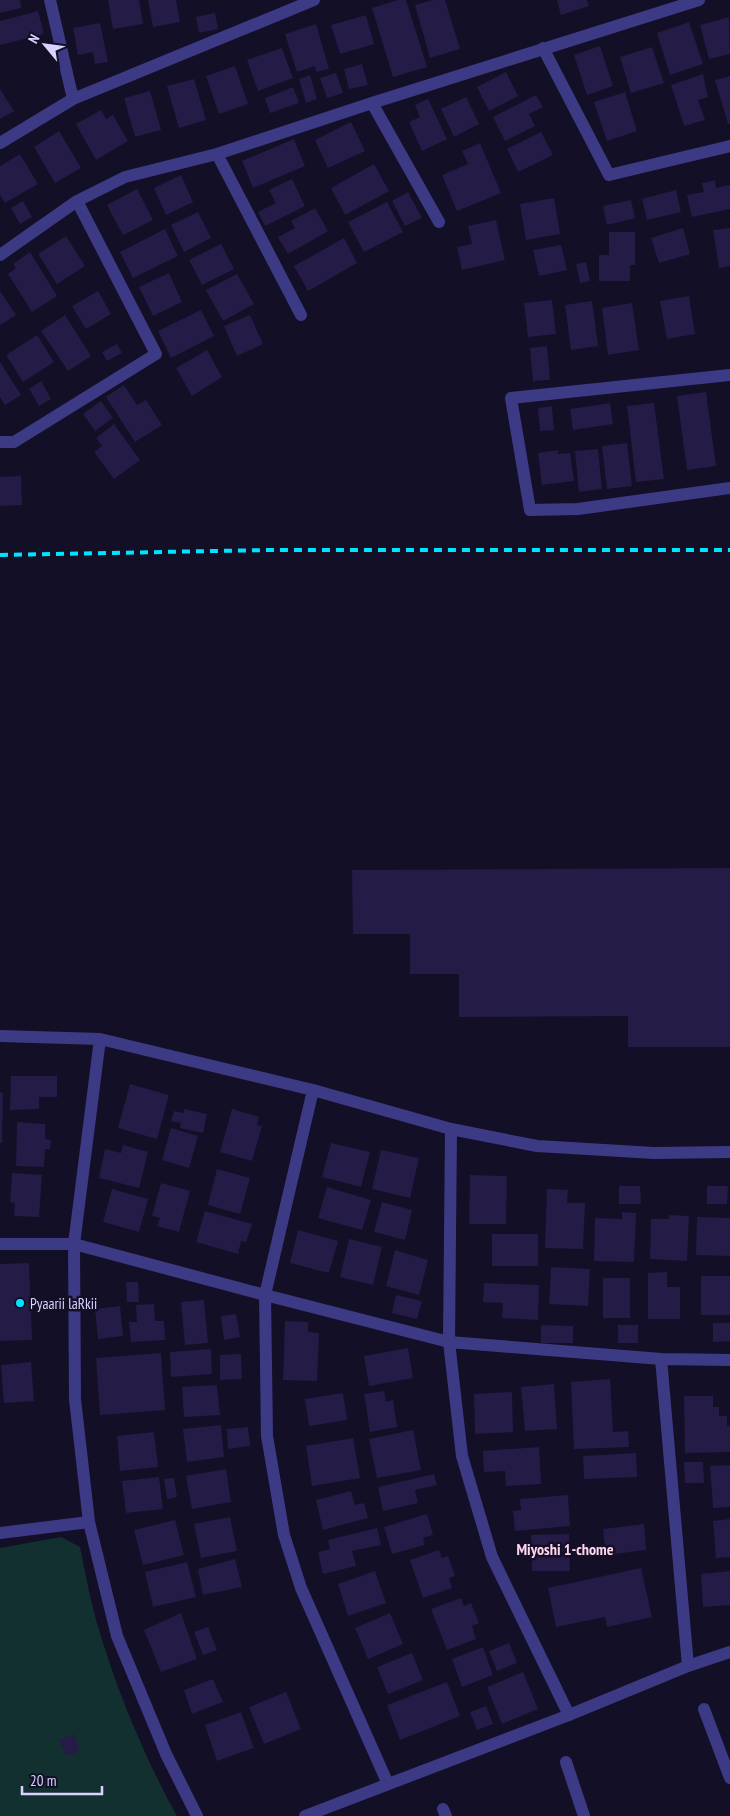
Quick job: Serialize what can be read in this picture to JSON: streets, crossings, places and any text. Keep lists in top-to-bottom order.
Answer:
{
  "districts": ["Miyoshi 1-chome"],
  "places": ["Pyaarii laRkii"],
  "scale_bar": "20 m",
  "north": "top left"
}
